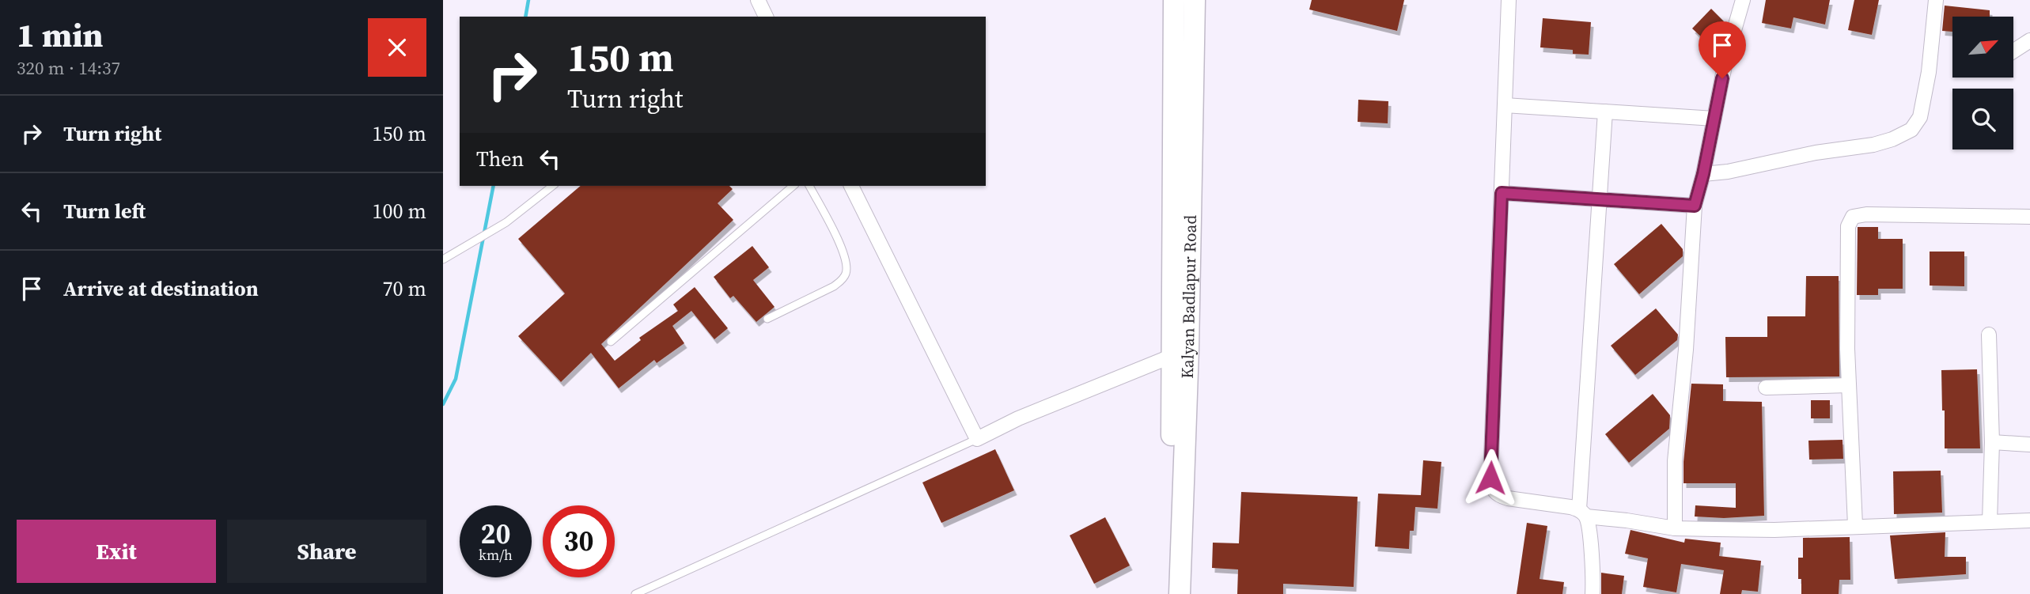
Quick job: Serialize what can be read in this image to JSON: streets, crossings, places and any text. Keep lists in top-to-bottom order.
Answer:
{
  "streets": {
    "main road": ["Kalyan Badlapur Road"]
  },
  "north": "top right",
  "page": {
    "heading": ["1 min", "320 m · 14:37"],
    "turn": ["150 m", "Turn right"],
    "list": [
      {
        "name": "Turn right",
        "value": "150 m"
      },
      {
        "name": "Turn left",
        "value": "100 m"
      },
      {
        "name": "Arrive at destination",
        "value": "70 m"
      }
    ],
    "then": "Then",
    "speed": "20 km/h",
    "limit": "30",
    "buttons": ["Exit", "Share"]
  }
}
